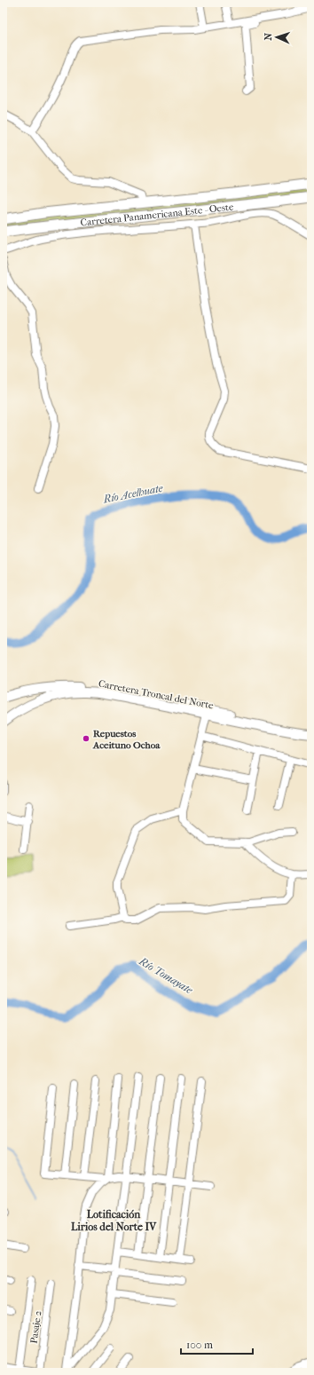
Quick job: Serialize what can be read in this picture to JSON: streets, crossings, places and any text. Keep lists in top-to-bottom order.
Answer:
{
  "streets": {
    "highway": ["Carretera Panamericana Este - Oeste"],
    "main road": ["Carretera Troncal del Norte"],
    "street": ["Pasaje 2"]
  },
  "districts": ["Lotificación Lirios del Norte IV"],
  "water": ["Río Acelhuate", "Río Tomayate"],
  "places": ["Repuestos Aceituno Ochoa"],
  "scale_bar": "100 m",
  "north": "left"
}
